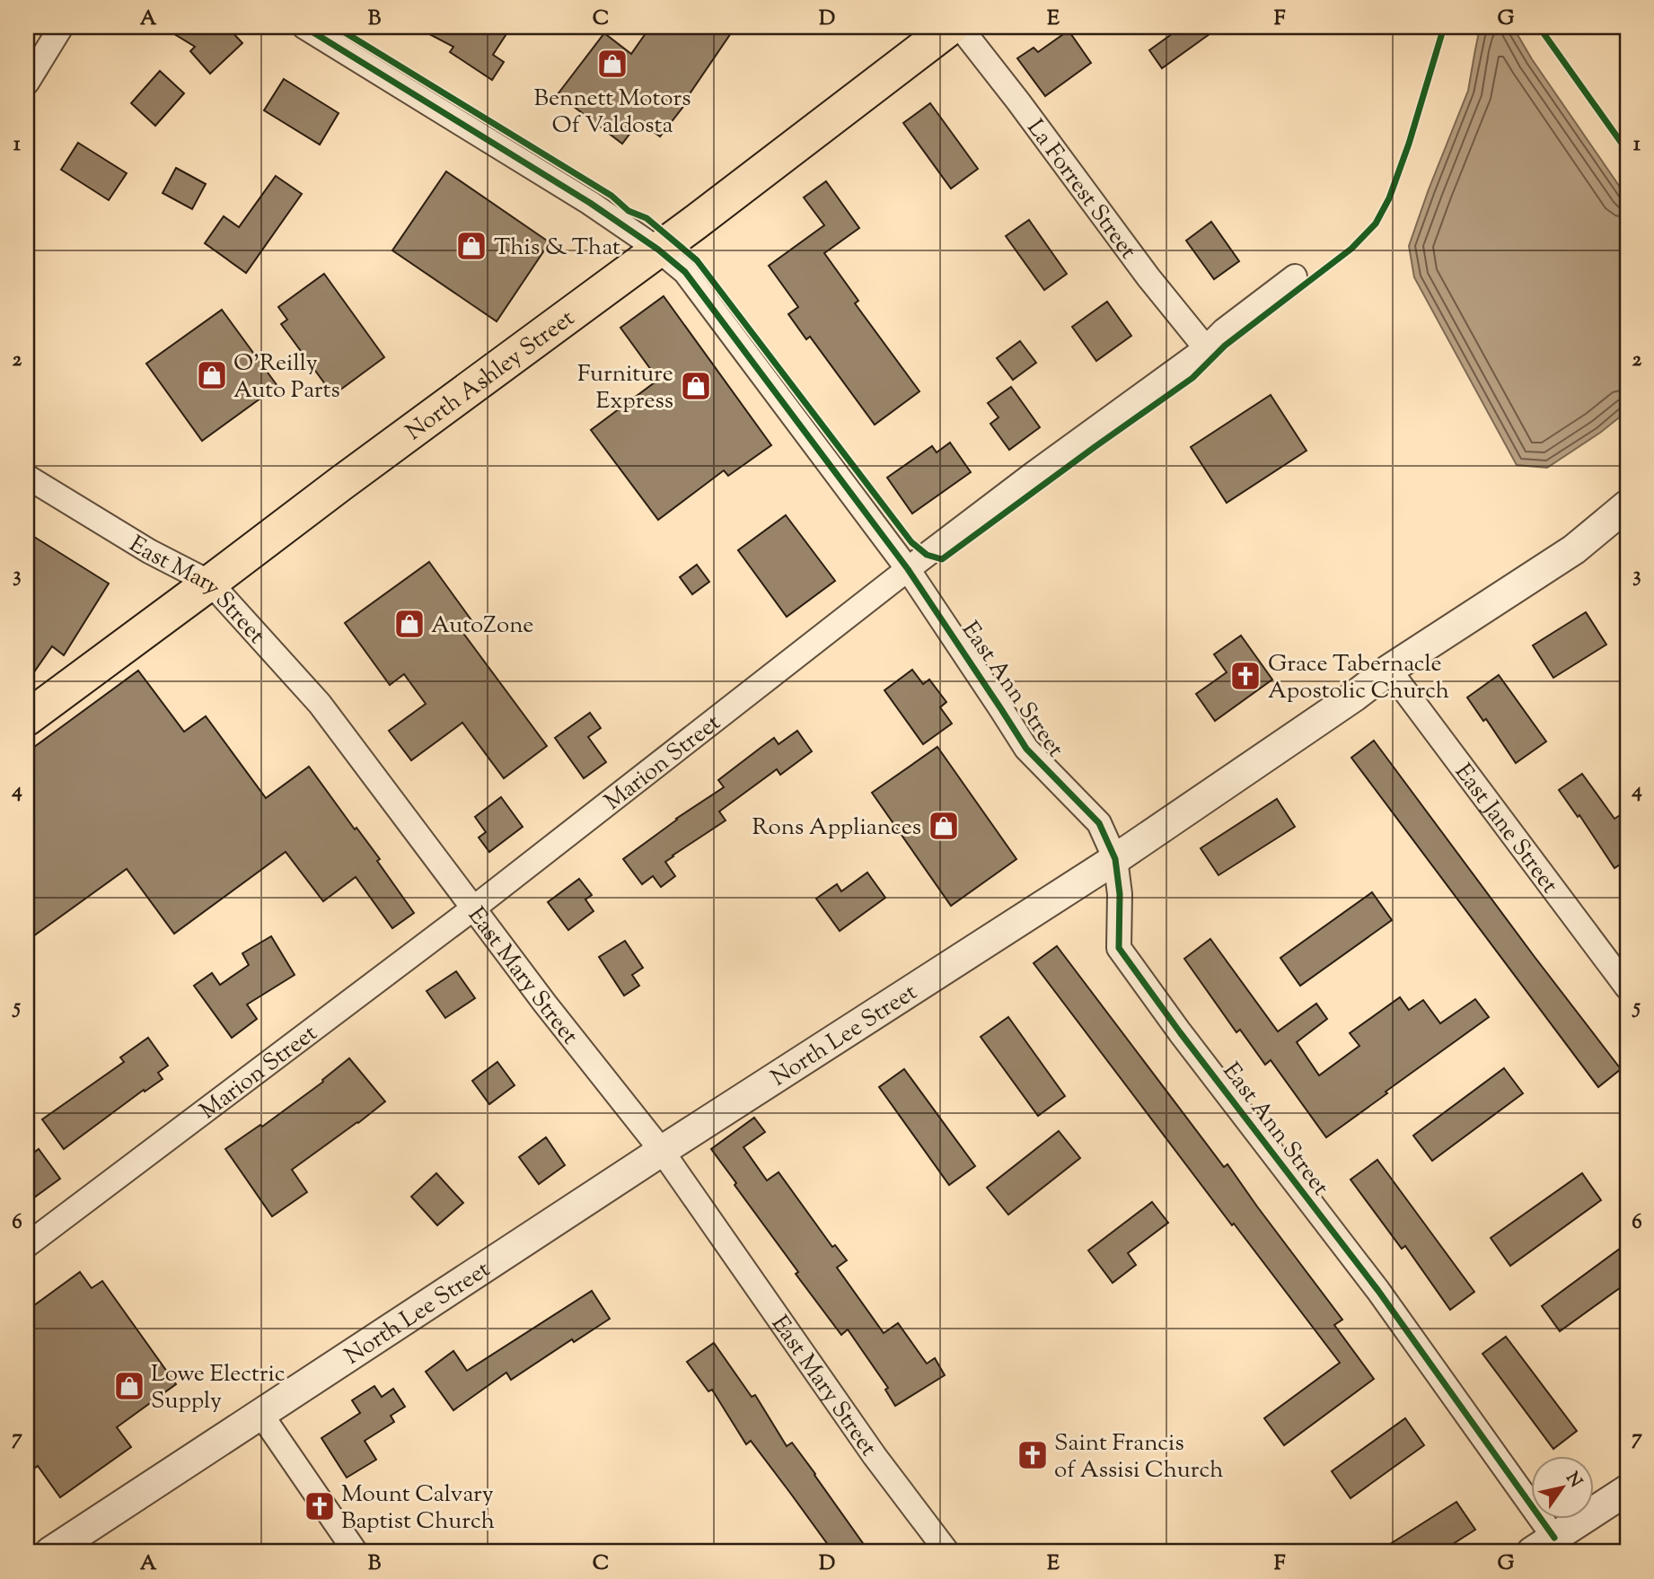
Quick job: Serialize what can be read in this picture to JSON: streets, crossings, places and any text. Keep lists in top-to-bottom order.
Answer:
{
  "streets": {
    "main road": ["North Ashley Street"],
    "street": [
      "La Forrest Street",
      "East Mary Street",
      "East Ann Street",
      "Marion Street",
      "East Jane Street",
      "North Lee Street"
    ]
  },
  "crossings": [
    ["La Forrest Street", "Marion Street"],
    ["North Ashley Street", "East Mary Street"],
    ["North Ashley Street", "East Ann Street"],
    ["East Mary Street", "Marion Street"],
    ["East Mary Street", "North Lee Street"],
    ["East Ann Street", "Marion Street"],
    ["East Ann Street", "North Lee Street"],
    ["East Jane Street", "North Lee Street"]
  ],
  "places": {
    "shop": [
      "Bennett Motors Of Valdosta",
      "This & That",
      "O'Reilly Auto Parts",
      "Furniture Express",
      "AutoZone",
      "Rons Appliances",
      "Lowe Electric Supply"
    ],
    "church": ["Grace Tabernacle Apostolic Church", "Saint Francis of Assisi Church", "Mount Calvary Baptist Church"]
  },
  "north": "top right",
  "grid": {
    "columns": [
      "A",
      "B",
      "C",
      "D",
      "E",
      "F",
      "G"
    ],
    "rows": [
      "1",
      "2",
      "3",
      "4",
      "5",
      "6",
      "7"
    ]
  }
}
